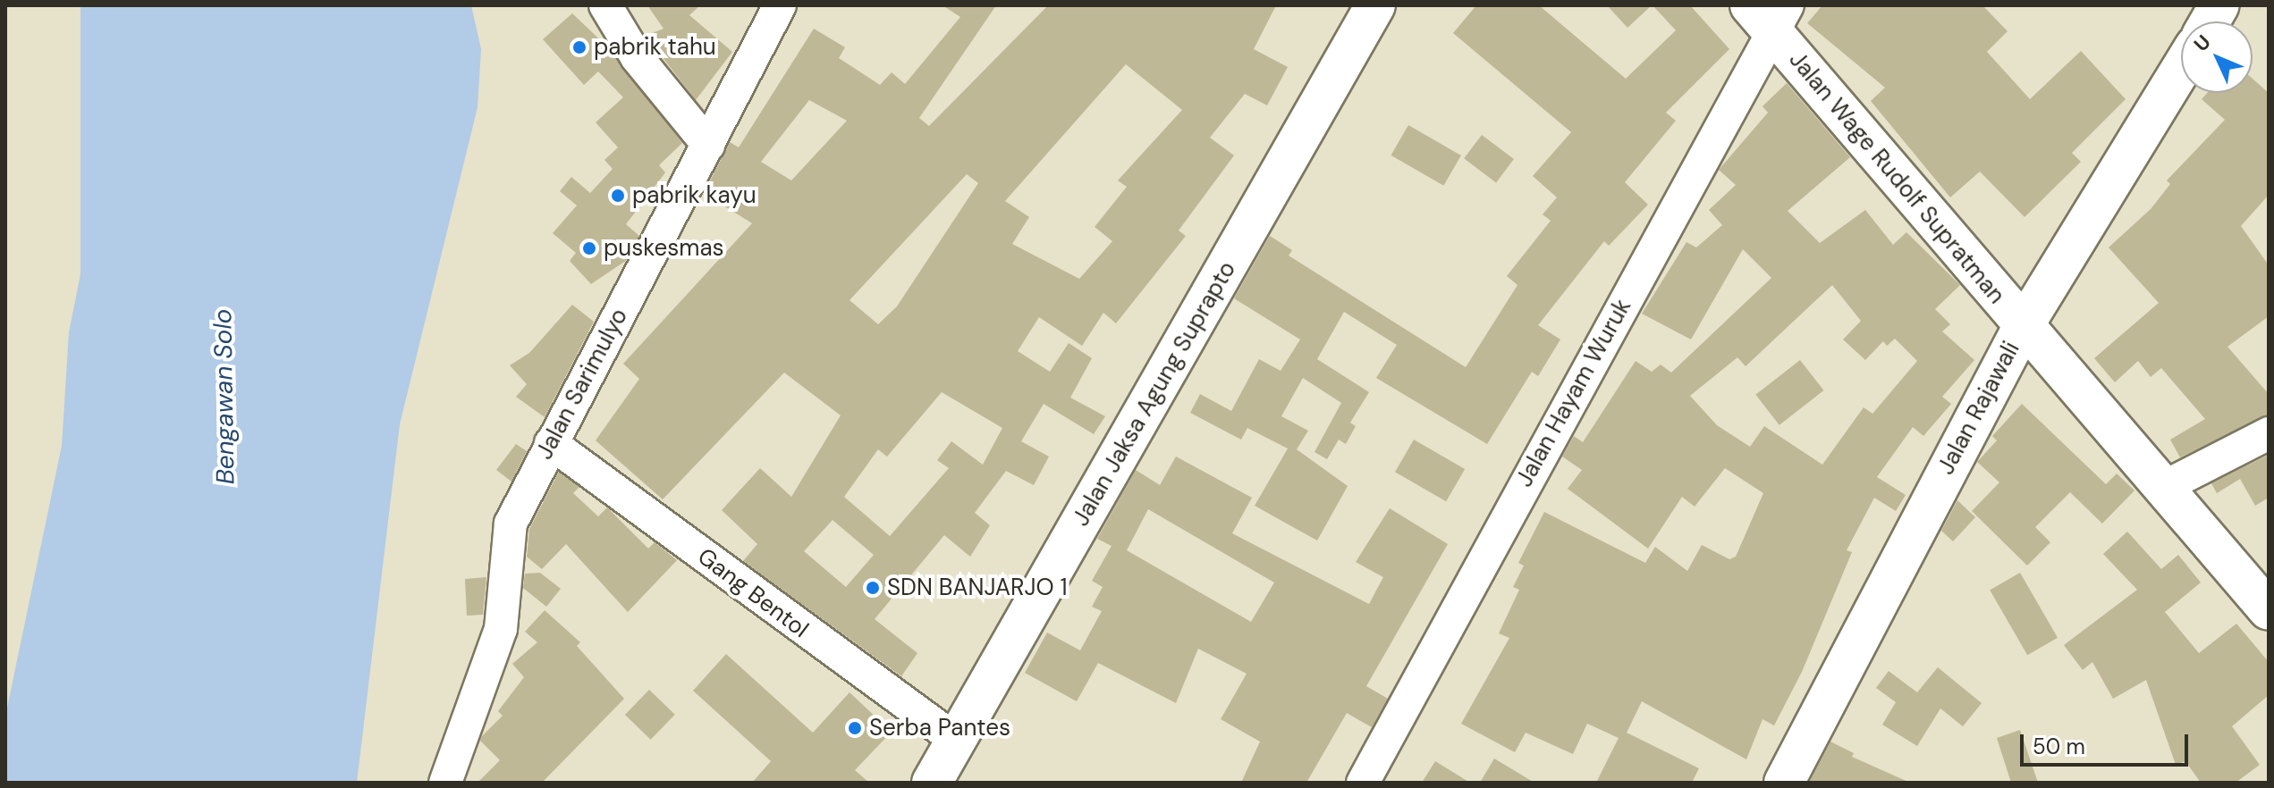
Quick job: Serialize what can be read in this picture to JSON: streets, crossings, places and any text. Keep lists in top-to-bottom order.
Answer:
{
  "streets": {
    "main road": ["Jalan Wage Rudolf Supratman", "Jalan Jaksa Agung Suprapto", "Jalan Rajawali"],
    "street": ["Jalan Sarimulyo", "Jalan Hayam Wuruk", "Gang Bentol"]
  },
  "crossings": [
    ["Jalan Wage Rudolf Supratman", "Jalan Hayam Wuruk"],
    ["Jalan Wage Rudolf Supratman", "Jalan Rajawali"],
    ["Jalan Sarimulyo", "Gang Bentol"],
    ["Jalan Jaksa Agung Suprapto", "Gang Bentol"]
  ],
  "water": ["Bengawan Solo"],
  "places": [
    "pabrik tahu",
    "pabrik kayu",
    "puskesmas",
    "SDN BANJARJO 1",
    "Serba Pantes"
  ],
  "scale_bar": "50 m",
  "north": "top left"
}
